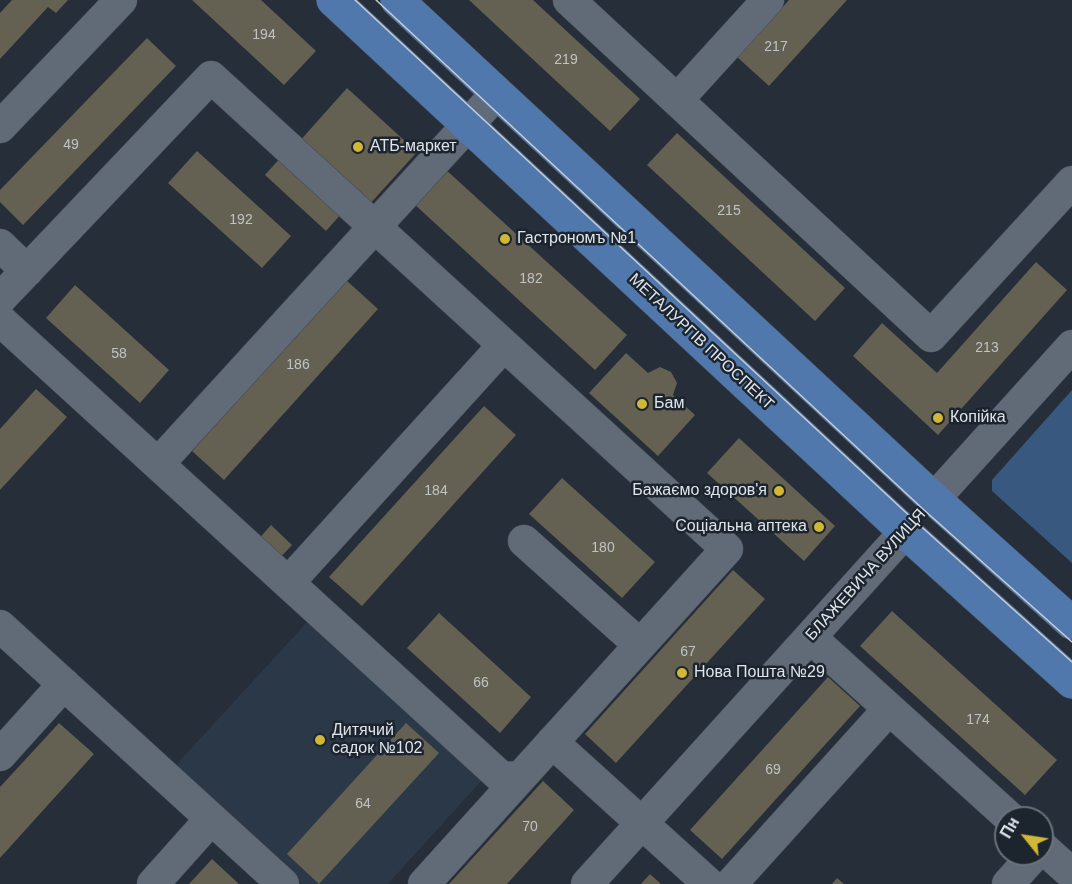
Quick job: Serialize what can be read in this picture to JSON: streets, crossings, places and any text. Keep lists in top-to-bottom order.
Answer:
{
  "streets": {
    "main road": ["МЕТАЛУРГІВ ПРОСПЕКТ", "БЛАЖЕВИЧА ВУЛИЦЯ"]
  },
  "crossings": [
    ["МЕТАЛУРГІВ ПРОСПЕКТ", "БЛАЖЕВИЧА ВУЛИЦЯ"]
  ],
  "places": [
    "АТБ-маркет",
    "Гастрономъ №1",
    "Бам",
    "Копійка",
    "Бажаємо здоров'я",
    "Соціальна аптека",
    "Нова Пошта №29",
    "Дитячий садок №102"
  ],
  "house_numbers": [
    "194",
    "217",
    "219",
    "49",
    "215",
    "192",
    "182",
    "213",
    "58",
    "186",
    "184",
    "180",
    "67",
    "66",
    "174",
    "69",
    "64",
    "70"
  ],
  "north": "top left"
}
